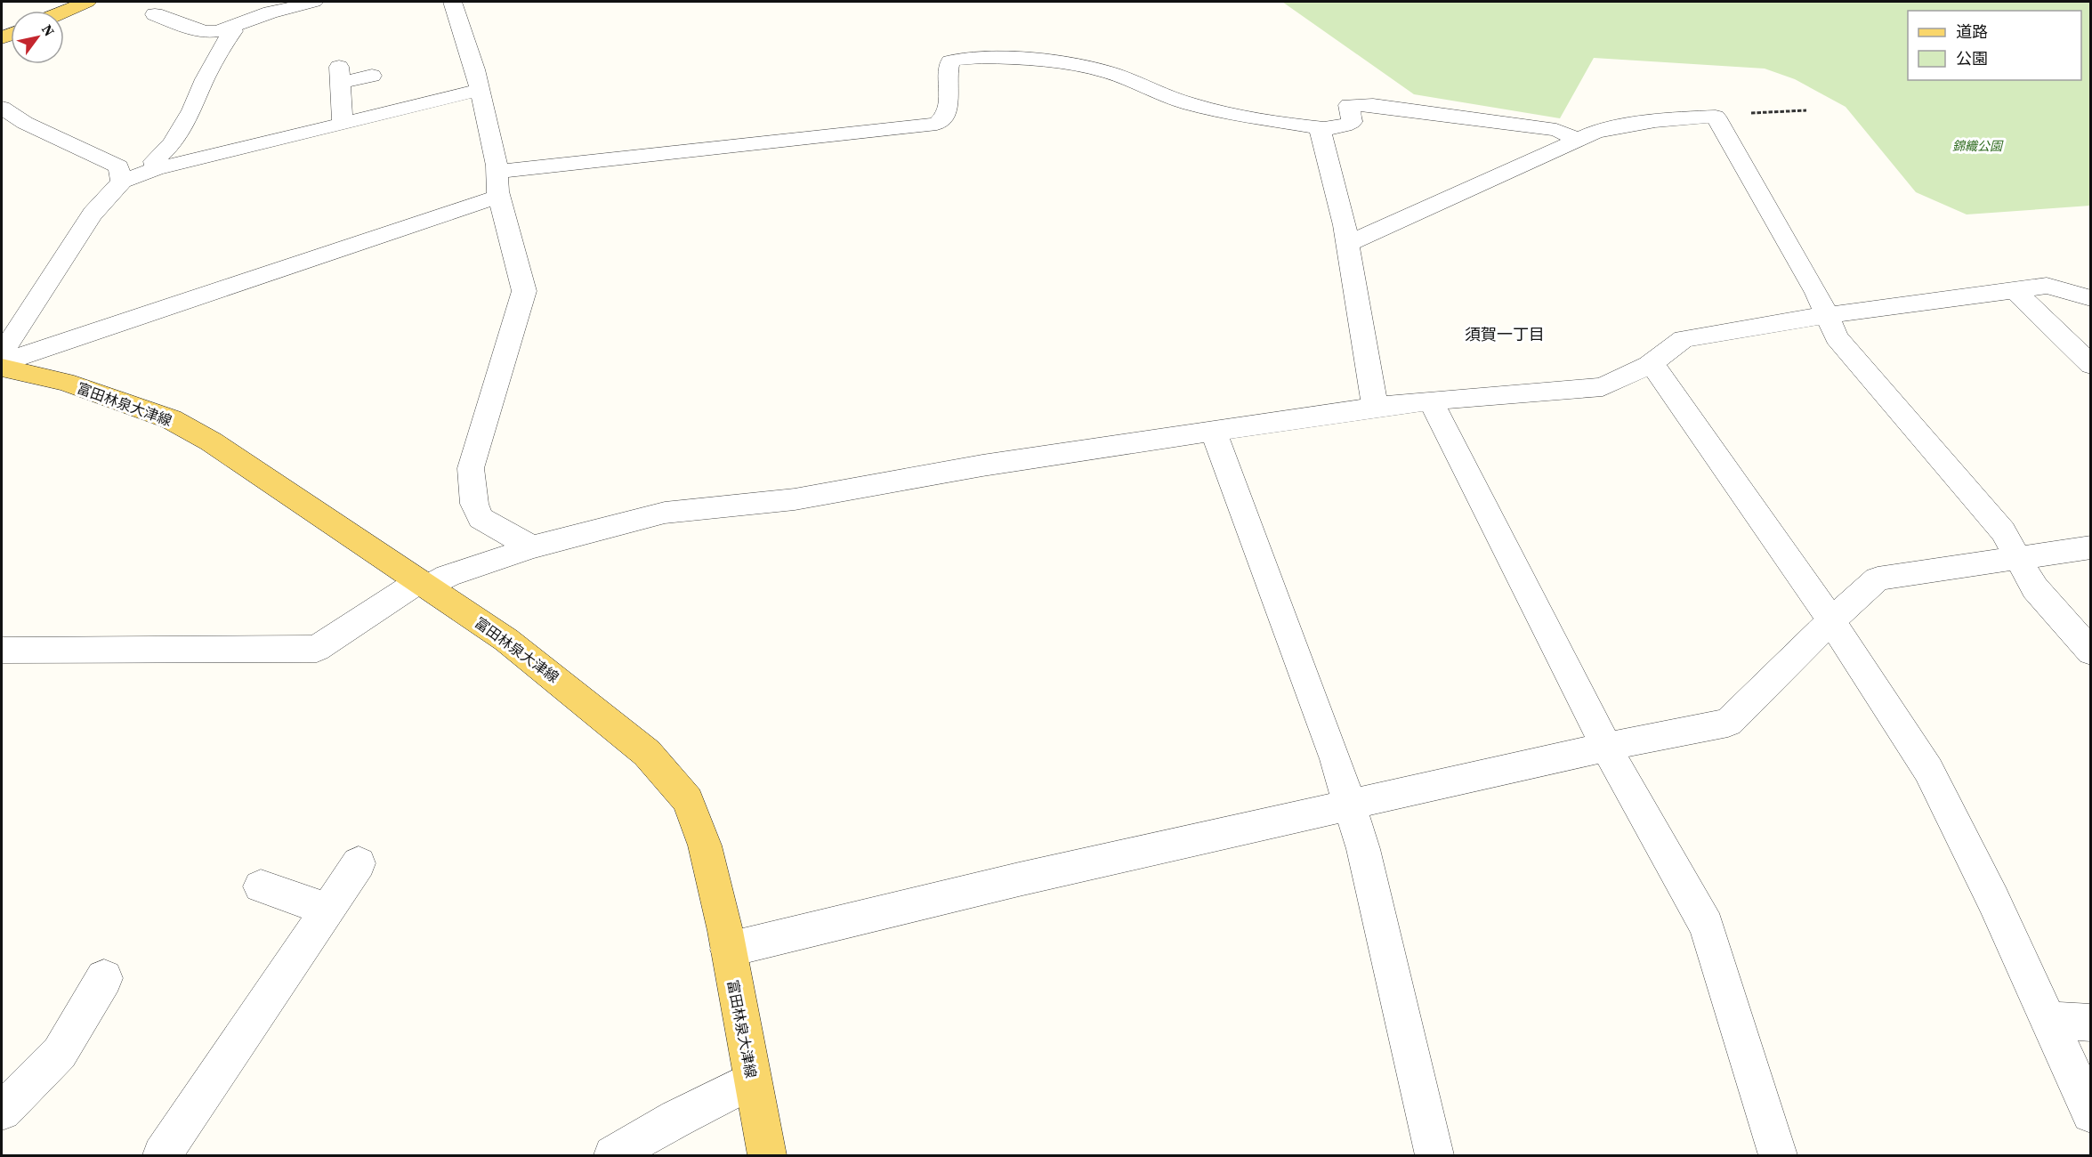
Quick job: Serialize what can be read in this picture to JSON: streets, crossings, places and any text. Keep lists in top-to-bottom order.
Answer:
{
  "streets": {
    "main road": ["富田林泉大津線"]
  },
  "districts": ["須賀一丁目"],
  "parks": ["錦織公園"],
  "legend": ["道路", "公園"],
  "north": "top right"
}
